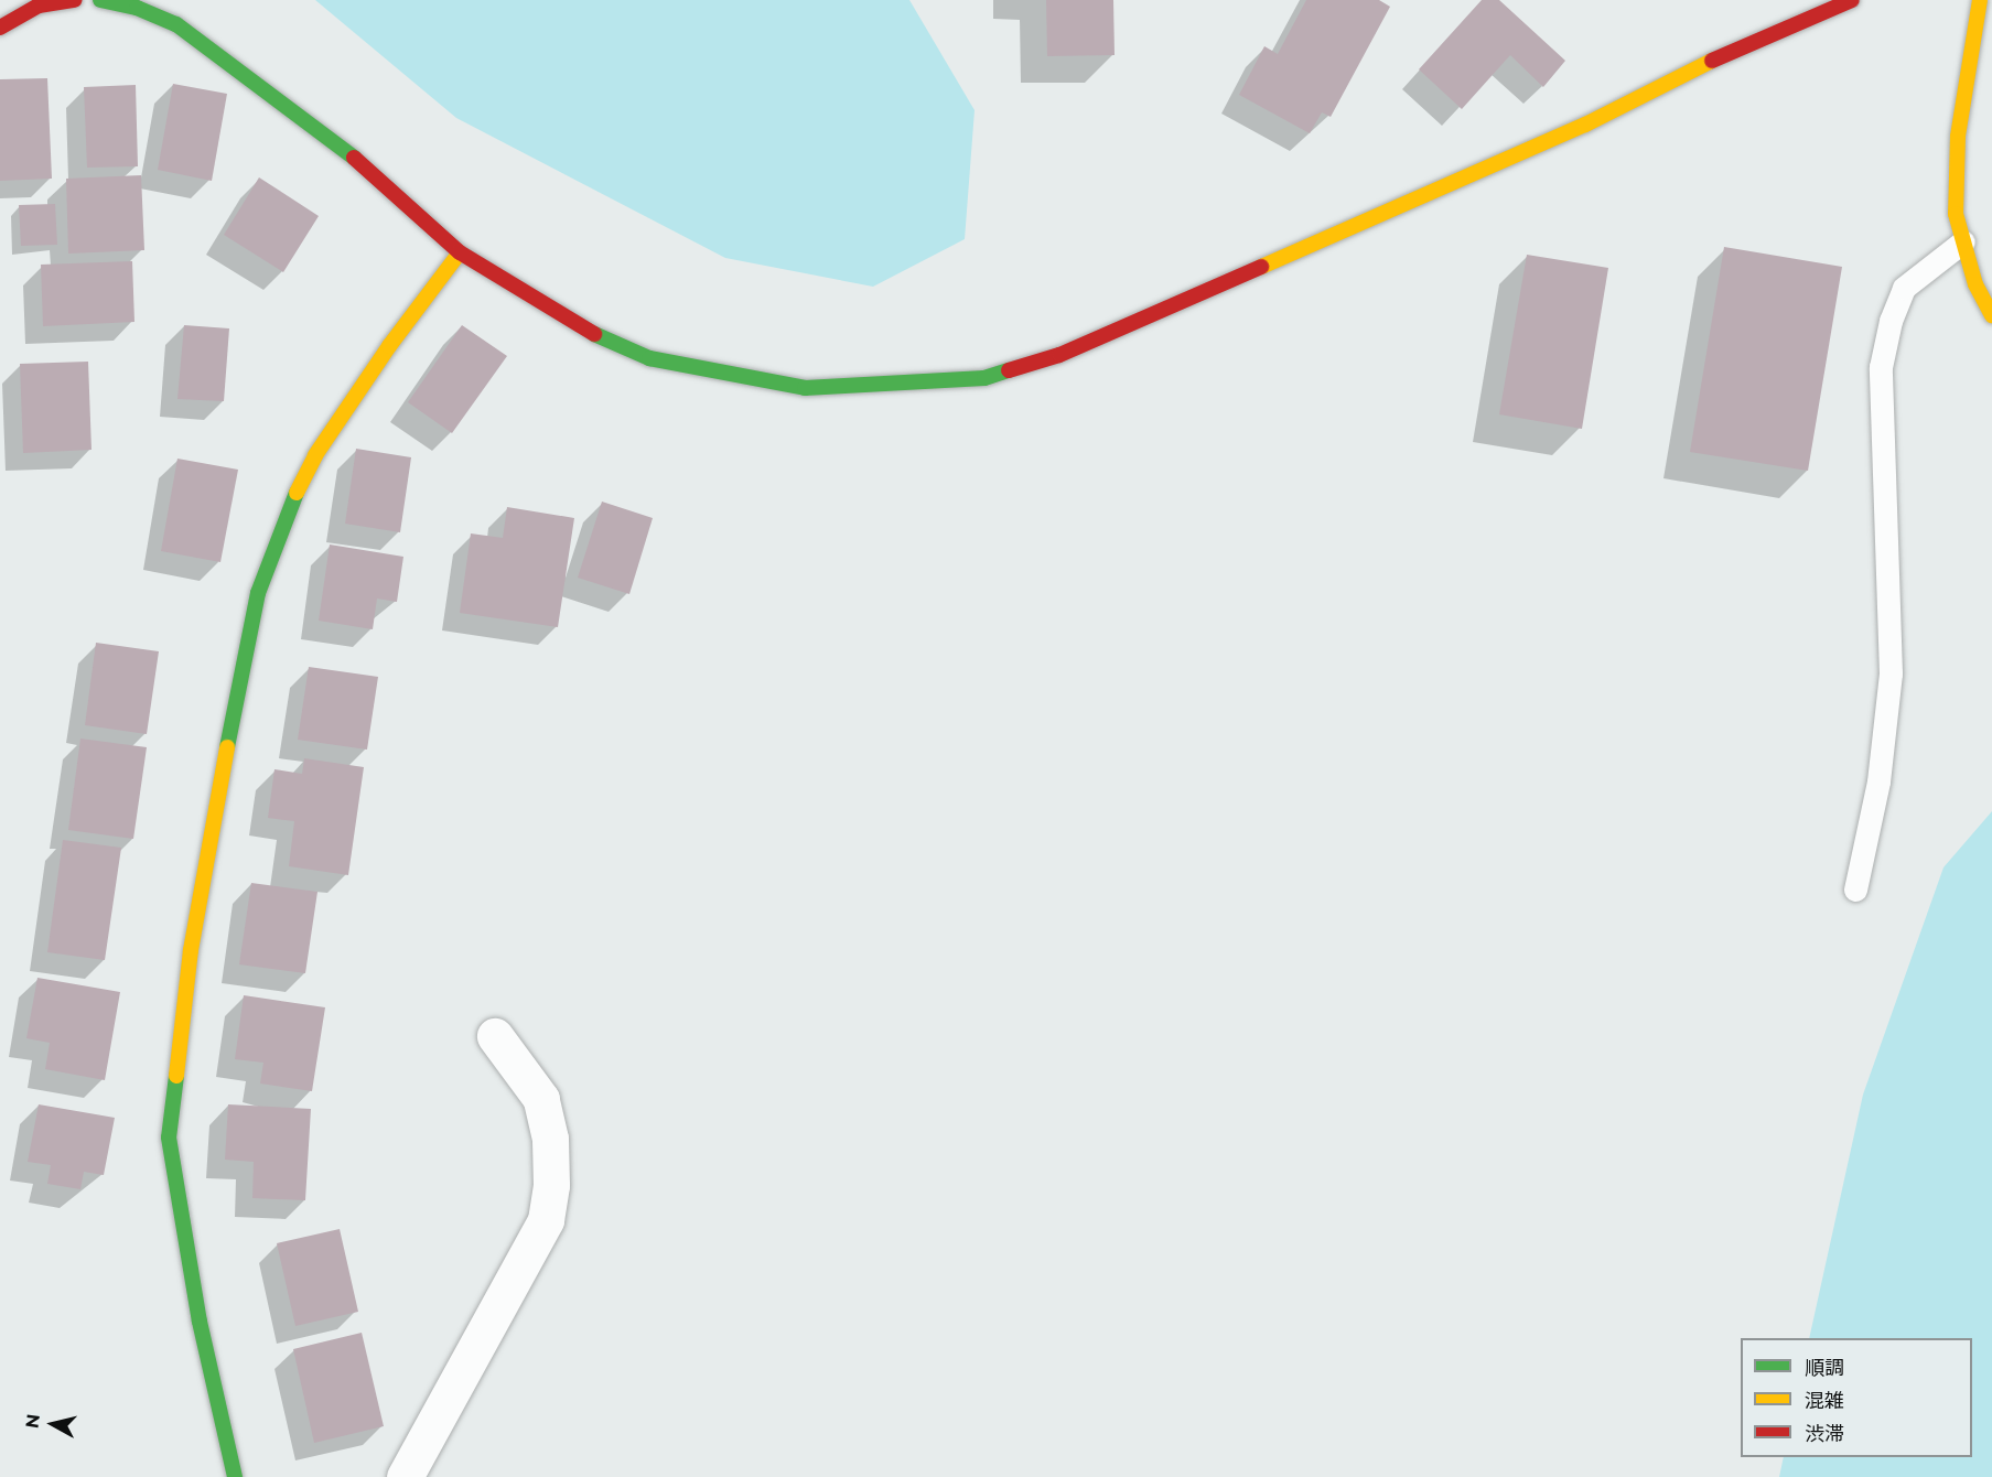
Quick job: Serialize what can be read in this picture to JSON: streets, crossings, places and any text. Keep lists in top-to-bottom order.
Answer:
{
  "legend": ["順調", "混雑", "渋滞"],
  "north": "left"
}
